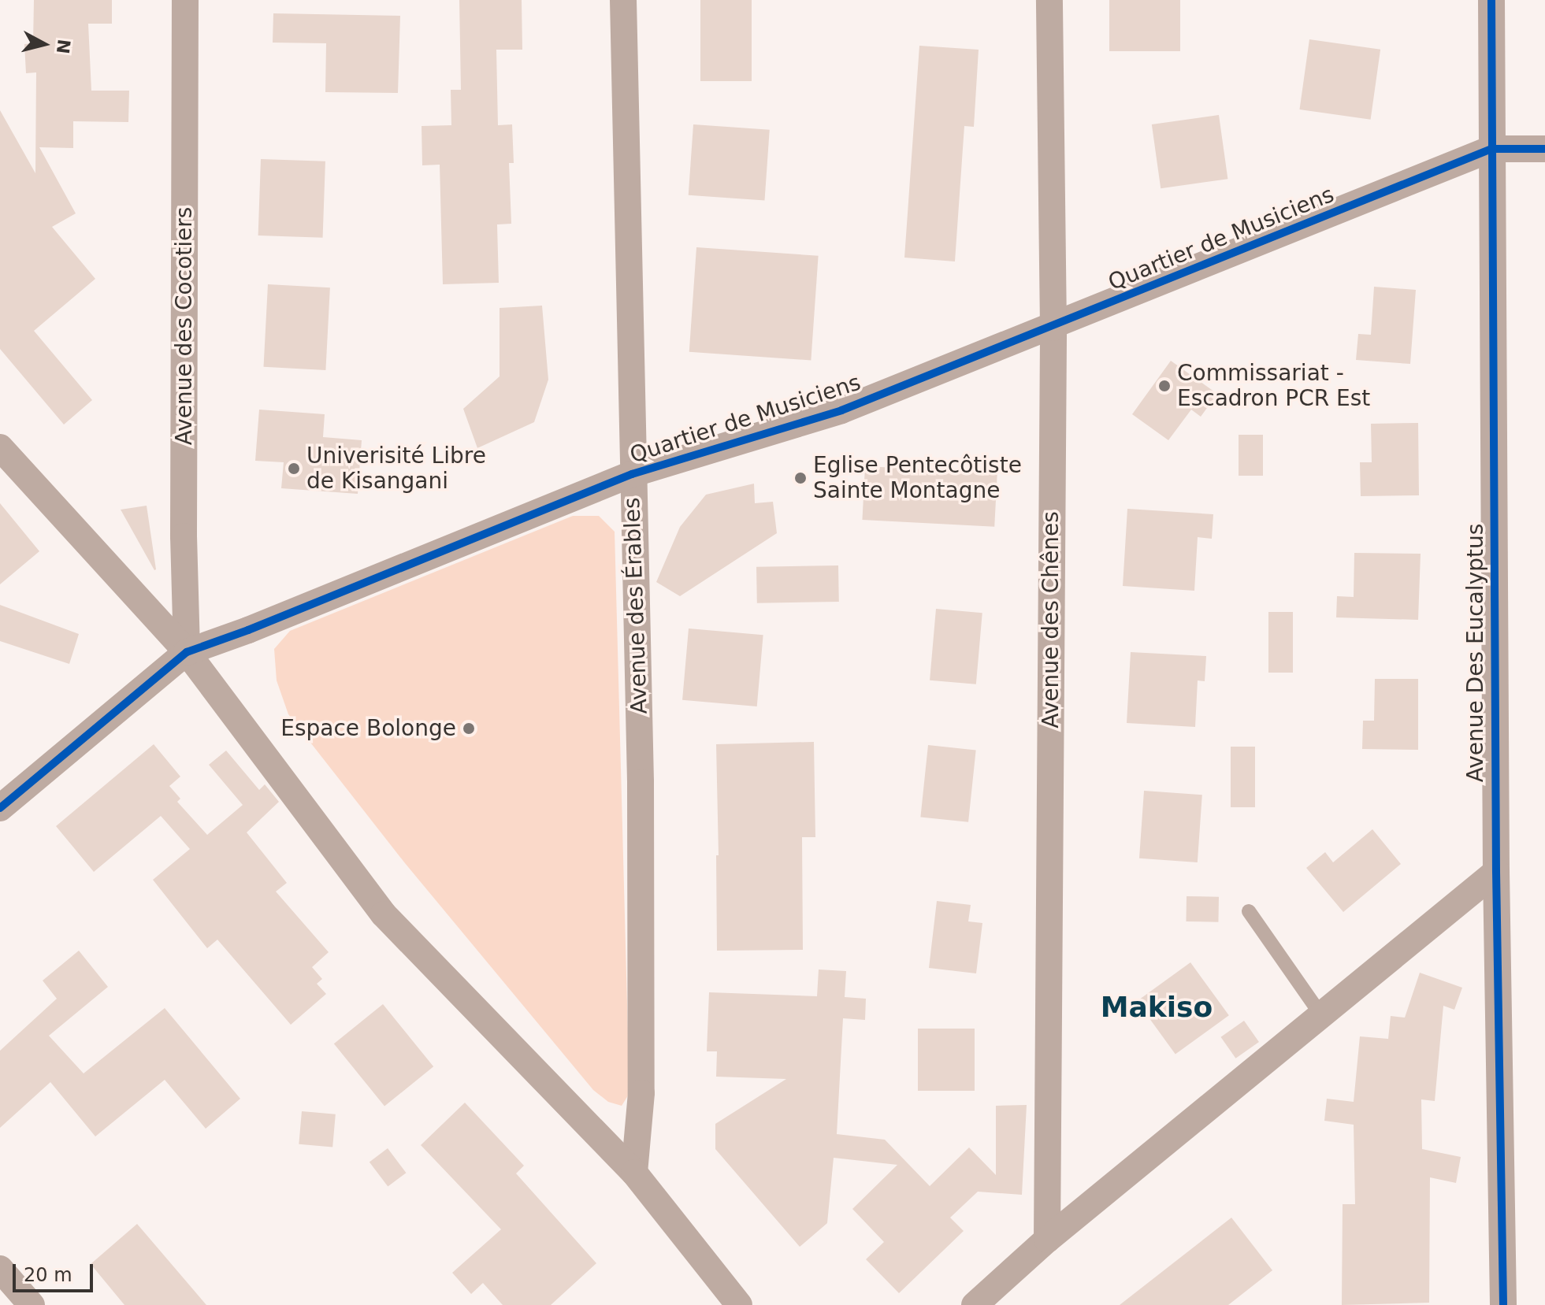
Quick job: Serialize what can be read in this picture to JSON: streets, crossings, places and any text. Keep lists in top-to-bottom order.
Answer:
{
  "streets": {
    "street": [
      "Quartier de Musiciens",
      "Avenue des Cocotiers",
      "Avenue des Érables",
      "Avenue des Chênes",
      "Avenue Des Eucalyptus"
    ]
  },
  "crossings": [
    ["Quartier de Musiciens", "Avenue des Cocotiers"],
    ["Quartier de Musiciens", "Avenue des Érables"],
    ["Quartier de Musiciens", "Avenue des Chênes"],
    ["Quartier de Musiciens", "Avenue Des Eucalyptus"]
  ],
  "districts": ["Makiso"],
  "places": [
    "Commissariat - Escadron PCR Est",
    "Univerisité Libre de Kisangani",
    "Eglise Pentecôtiste Sainte Montagne",
    "Espace Bolonge"
  ],
  "scale_bar": "20 m",
  "north": "right"
}
